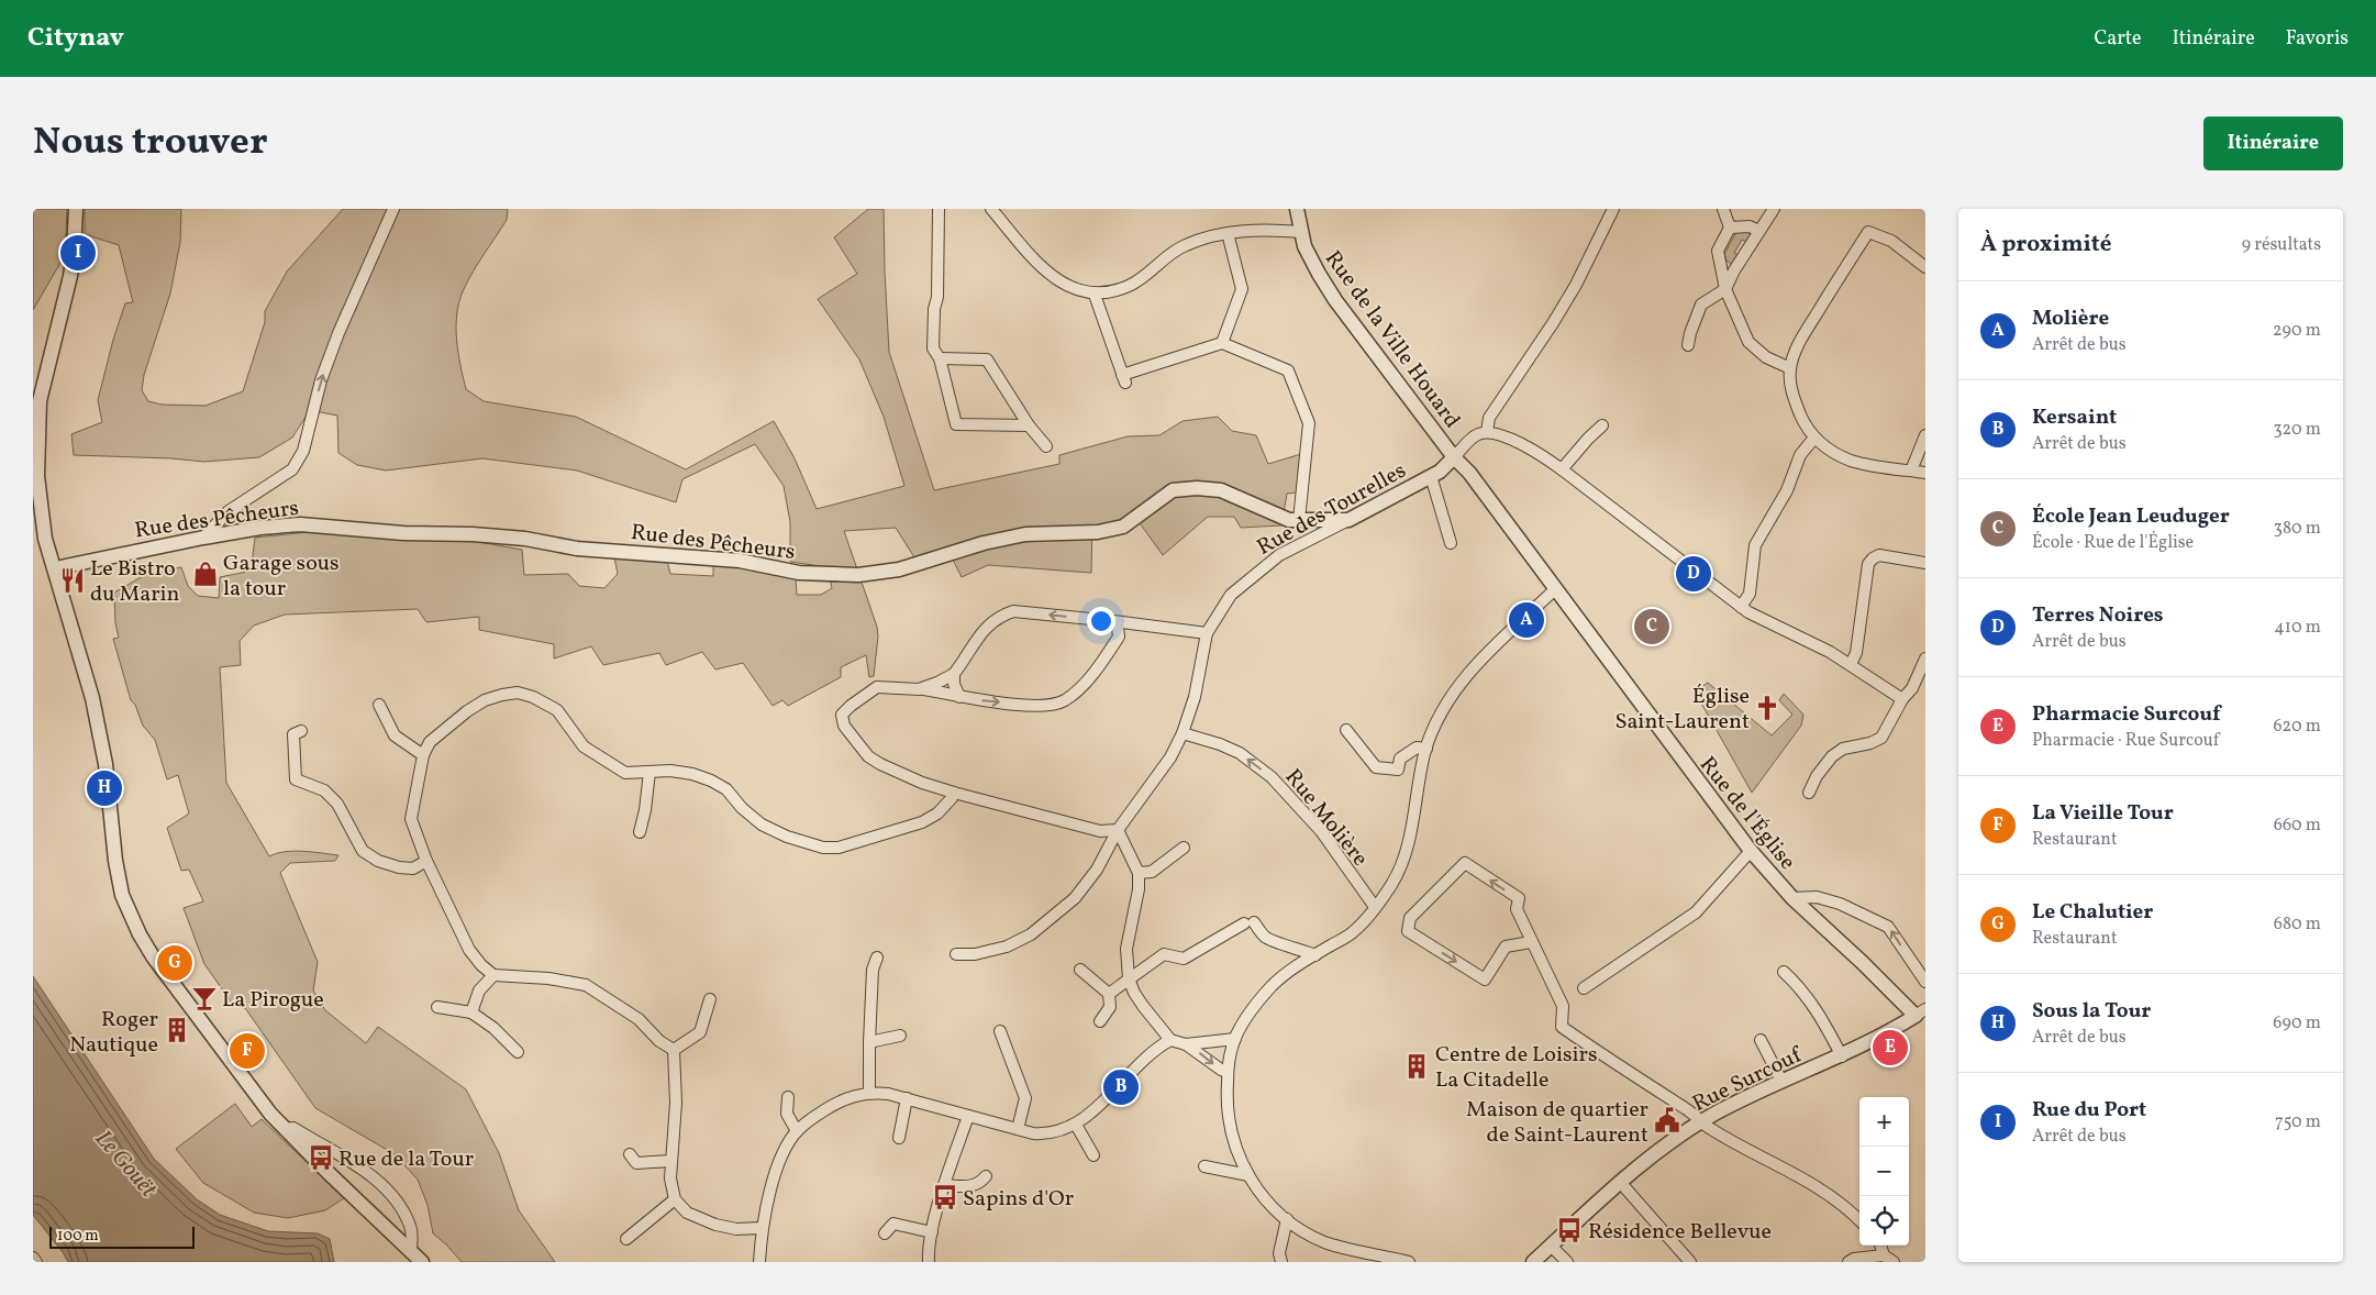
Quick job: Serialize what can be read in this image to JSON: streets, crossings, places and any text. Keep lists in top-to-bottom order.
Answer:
{
  "streets": {
    "street": [
      "Rue de la Ville Houard",
      "Rue des Tourelles",
      "Rue des Pêcheurs",
      "Rue de l'Église",
      "Rue Molière",
      "Rue Surcouf"
    ]
  },
  "crossings": [
    ["Rue de la Ville Houard", "Rue des Tourelles"],
    ["Rue de la Ville Houard", "Rue de l'Église"],
    ["Rue des Tourelles", "Rue des Pêcheurs"],
    ["Rue des Tourelles", "Rue de l'Église"],
    ["Rue des Tourelles", "Rue Molière"],
    ["Rue de l'Église", "Rue Surcouf"]
  ],
  "one_way": ["Rue Molière"],
  "water": ["Le Gouët"],
  "places": {
    "shop": ["Garage sous la tour"],
    "restaurant": ["Le Bistro du Marin"],
    "church": ["Église Saint-Laurent"],
    "bar": ["La Pirogue"],
    "building": ["Roger Nautique", "Centre de Loisirs La Citadelle"],
    "public building": ["Maison de quartier de Saint-Laurent"],
    "bus stop": ["Rue de la Tour", "Sapins d'Or", "Résidence Bellevue"]
  },
  "scale_bar": "100 m",
  "page": {
    "header": "Citynav",
    "nav": ["Carte", "Itinéraire", "Favoris"],
    "title": "Nous trouver",
    "buttons": "Itinéraire",
    "heading": ["À proximité", "9 résultats"],
    "pins": [
      "I",
      "D",
      "A",
      "C",
      "H",
      "G",
      "E",
      "F",
      "B"
    ],
    "list": [
      {
        "mark": "A",
        "name": "Molière",
        "note": "Arrêt de bus",
        "value": "290 m"
      },
      {
        "mark": "B",
        "name": "Kersaint",
        "note": "Arrêt de bus",
        "value": "320 m"
      },
      {
        "mark": "C",
        "name": "École Jean Leuduger",
        "note": "École · Rue de l'Église",
        "value": "380 m"
      },
      {
        "mark": "D",
        "name": "Terres Noires",
        "note": "Arrêt de bus",
        "value": "410 m"
      },
      {
        "mark": "E",
        "name": "Pharmacie Surcouf",
        "note": "Pharmacie · Rue Surcouf",
        "value": "620 m"
      },
      {
        "mark": "F",
        "name": "La Vieille Tour",
        "note": "Restaurant",
        "value": "660 m"
      },
      {
        "mark": "G",
        "name": "Le Chalutier",
        "note": "Restaurant",
        "value": "680 m"
      },
      {
        "mark": "H",
        "name": "Sous la Tour",
        "note": "Arrêt de bus",
        "value": "690 m"
      },
      {
        "mark": "I",
        "name": "Rue du Port",
        "note": "Arrêt de bus",
        "value": "750 m"
      }
    ],
    "map_buttons": ["+", "−"],
    "scale": "100 m"
  }
}
